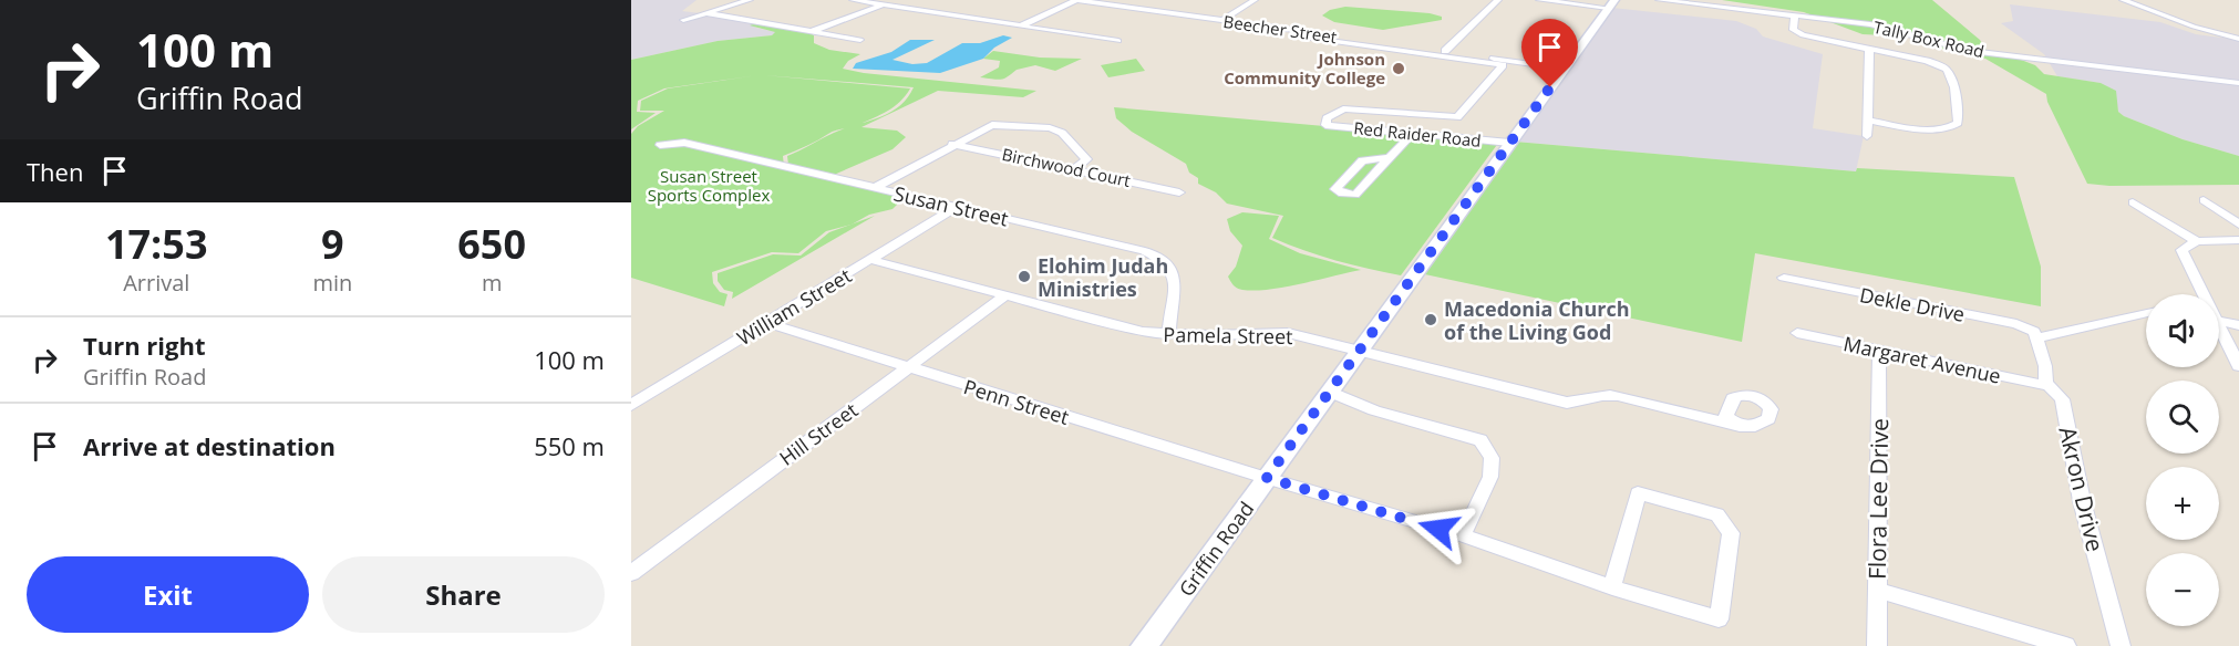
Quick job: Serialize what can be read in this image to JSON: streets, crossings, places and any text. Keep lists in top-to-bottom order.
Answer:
{
  "streets": {
    "street": [
      "Beecher Street",
      "Tally Box Road",
      "Red Raider Road",
      "Birchwood Court",
      "Susan Street",
      "Dekle Drive",
      "William Street",
      "Pamela Street",
      "Margaret Avenue",
      "Penn Street",
      "Hill Street",
      "Akron Drive",
      "Flora Lee Drive",
      "Griffin Road"
    ]
  },
  "crossings": [
    ["Beecher Street", "Griffin Road"],
    ["Red Raider Road", "Griffin Road"],
    ["Susan Street", "William Street"],
    ["Susan Street", "Pamela Street"],
    ["Dekle Drive", "Akron Drive"],
    ["William Street", "Pamela Street"],
    ["William Street", "Penn Street"],
    ["Pamela Street", "Hill Street"],
    ["Pamela Street", "Griffin Road"],
    ["Margaret Avenue", "Akron Drive"],
    ["Margaret Avenue", "Flora Lee Drive"],
    ["Penn Street", "Hill Street"],
    ["Penn Street", "Griffin Road"]
  ],
  "parks": ["Susan Street Sports Complex"],
  "places": ["Johnson Community College", "Elohim Judah Ministries", "Macedonia Church of the Living God"],
  "page": {
    "turn": ["100 m", "Griffin Road"],
    "then": "Then",
    "eta": [
      "17:53",
      "Arrival",
      "9",
      "min",
      "650",
      "m"
    ],
    "map_buttons": ["+", "−"],
    "list": [
      {
        "name": "Turn right",
        "note": "Griffin Road",
        "value": "100 m"
      },
      {
        "name": "Arrive at destination",
        "value": "550 m"
      }
    ],
    "buttons": ["Exit", "Share"]
  }
}
